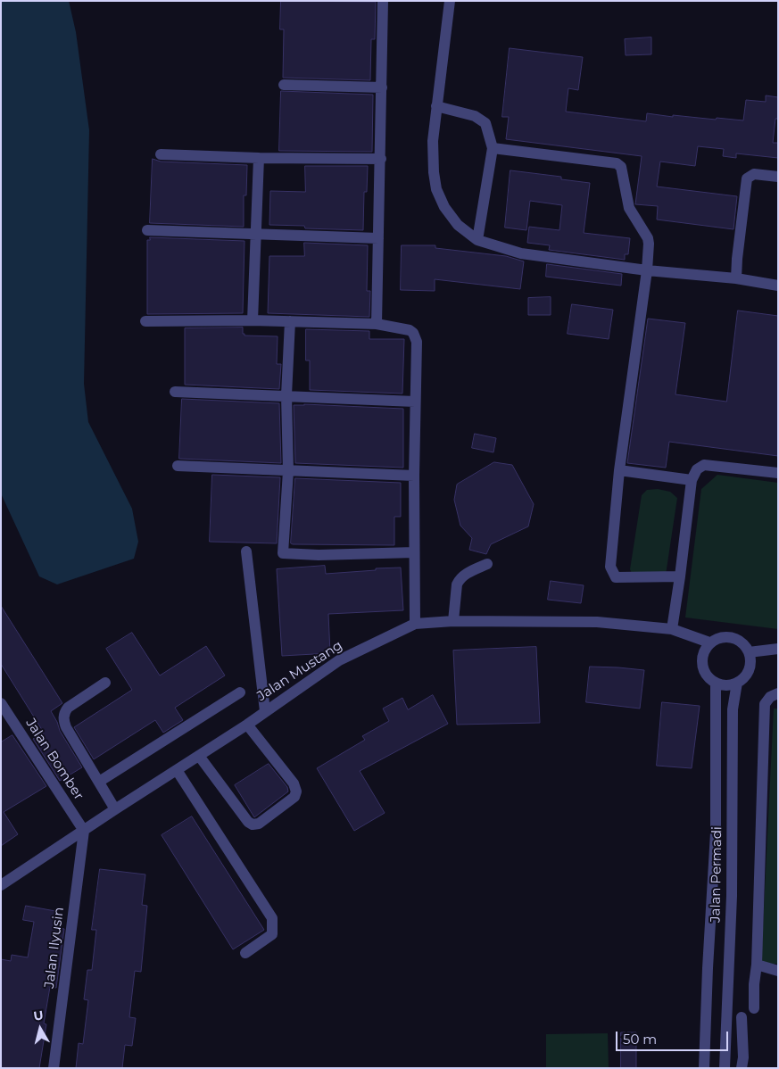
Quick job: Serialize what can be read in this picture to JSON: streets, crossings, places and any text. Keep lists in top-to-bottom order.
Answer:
{
  "streets": {
    "lane": [
      "Jalan Mustang",
      "Jalan Bomber",
      "Jalan Permadi",
      "Jalan Ilyusin"
    ]
  },
  "crossings": [
    ["Jalan Mustang", "Jalan Bomber"],
    ["Jalan Mustang", "Jalan Permadi"],
    ["Jalan Mustang", "Jalan Ilyusin"],
    ["Jalan Bomber", "Jalan Ilyusin"]
  ],
  "scale_bar": "50 m",
  "north": "top"
}
